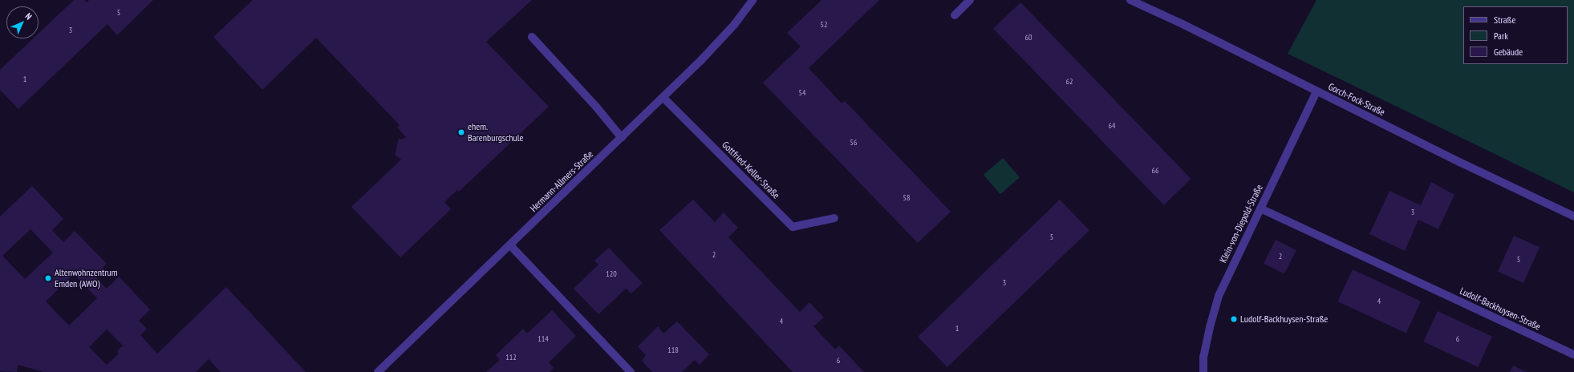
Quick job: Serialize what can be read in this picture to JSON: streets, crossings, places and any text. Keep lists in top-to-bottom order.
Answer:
{
  "streets": {
    "street": [
      "Gorch-Fock-Straße",
      "Gottfried-Keller-Straße",
      "Hermann-Allmers-Straße",
      "Klein-von-Diepold-Straße",
      "Ludolf-Backhuysen-Straße"
    ]
  },
  "crossings": [
    ["Gorch-Fock-Straße", "Klein-von-Diepold-Straße"],
    ["Gottfried-Keller-Straße", "Hermann-Allmers-Straße"],
    ["Klein-von-Diepold-Straße", "Ludolf-Backhuysen-Straße"]
  ],
  "places": ["ehem. Barenburgschule", "Altenwohnzentrum Emden (AWO)", "Ludolf-Backhuysen-Straße"],
  "house_numbers": [
    "5",
    "52",
    "3",
    "60",
    "1",
    "62",
    "54",
    "64",
    "56",
    "66",
    "58",
    "3",
    "5",
    "2",
    "2",
    "5",
    "120",
    "3",
    "4",
    "4",
    "1",
    "114",
    "6",
    "118",
    "112",
    "6"
  ],
  "legend": ["Straße", "Park", "Gebäude"],
  "north": "top right"
}
